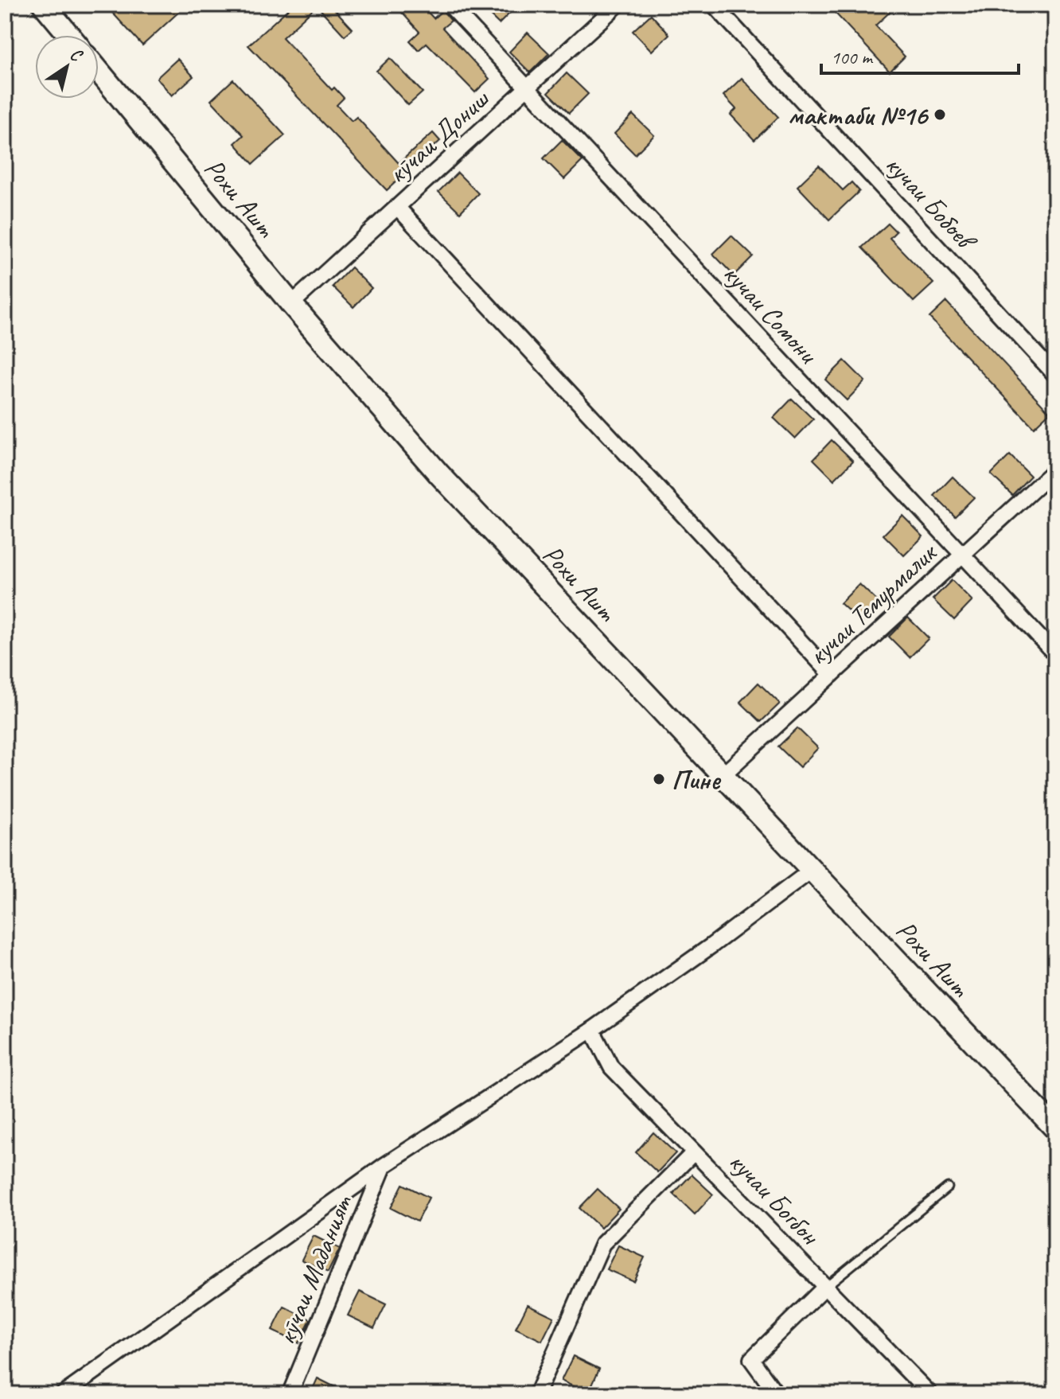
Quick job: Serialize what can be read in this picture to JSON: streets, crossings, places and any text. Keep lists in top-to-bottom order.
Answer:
{
  "streets": {
    "main road": ["Рохи Ашт"],
    "street": [
      "кӯчаи Дониш",
      "кучаи Бобоев",
      "кучаи Сомони",
      "кучаи Темурмалик",
      "кучаи Богбон",
      "кӯчаи Маданият"
    ]
  },
  "crossings": [
    ["кӯчаи Дониш", "Рохи Ашт"],
    ["кӯчаи Дониш", "кучаи Сомони"],
    ["Рохи Ашт", "кучаи Темурмалик"],
    ["кучаи Сомони", "кучаи Темурмалик"]
  ],
  "places": ["мактаби №16", "Пине"],
  "scale_bar": "100 m",
  "north": "top right"
}
